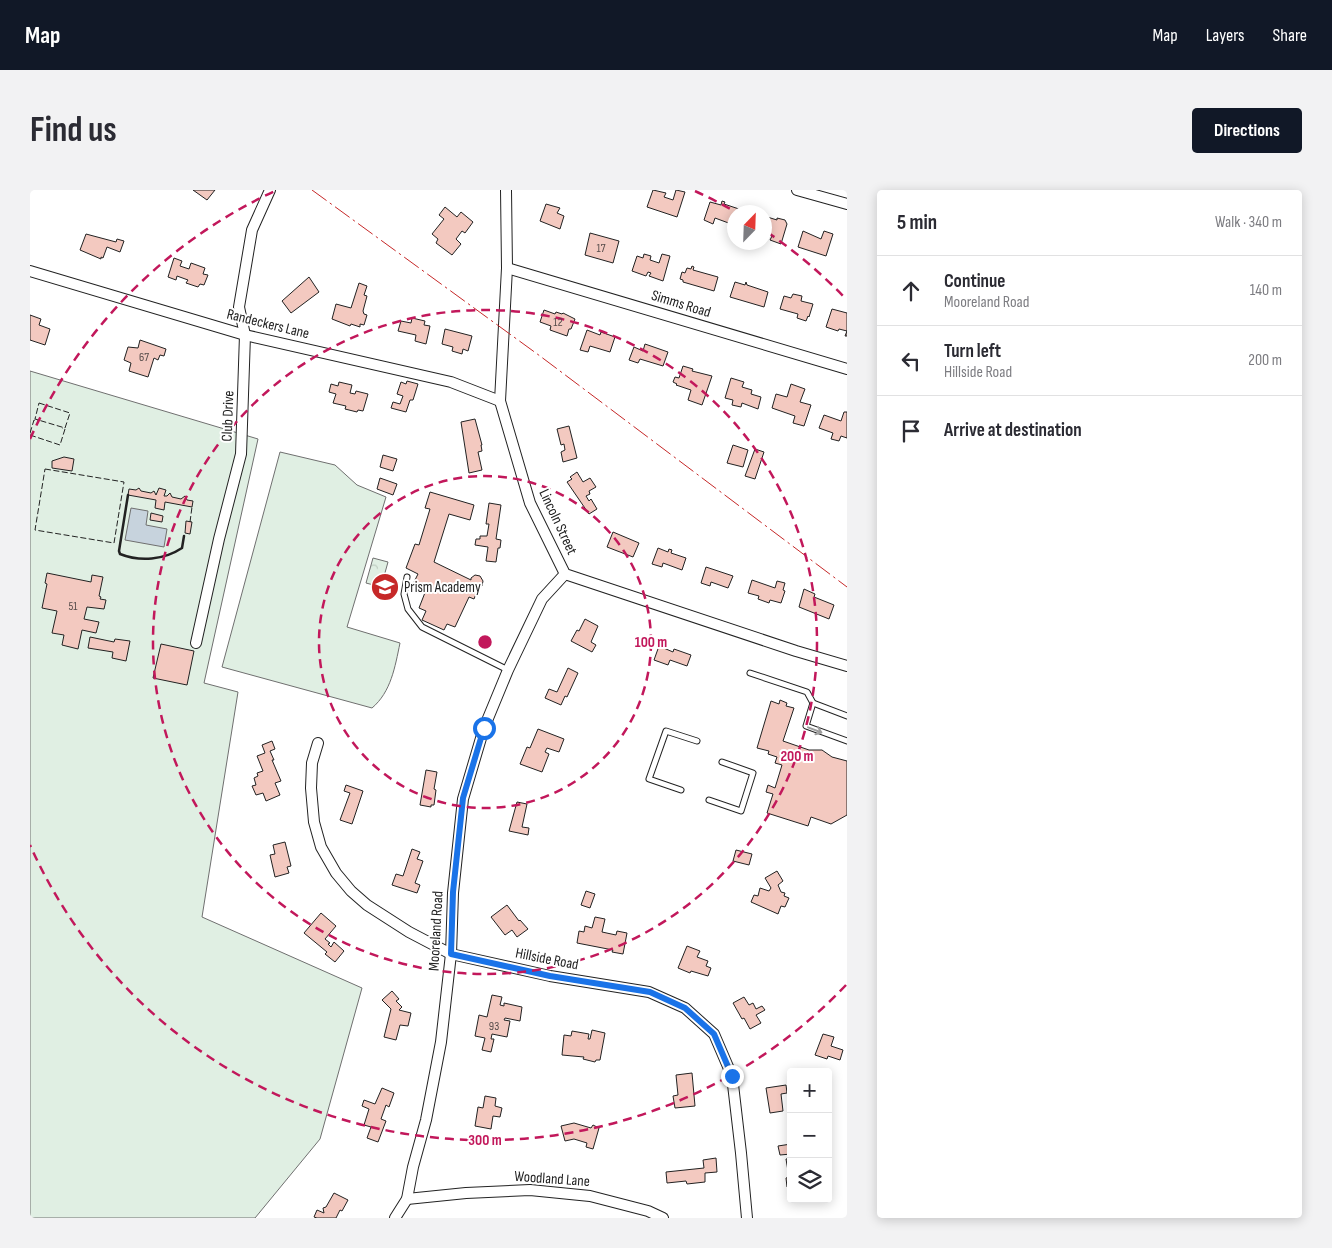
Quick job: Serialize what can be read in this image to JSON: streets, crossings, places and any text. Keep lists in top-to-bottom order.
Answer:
{
  "streets": {
    "street": [
      "Simms Road",
      "Randeckers Lane",
      "Club Drive",
      "Lincoln Street",
      "Mooreland Road",
      "Hillside Road",
      "Woodland Lane"
    ]
  },
  "crossings": [
    ["Simms Road", "Lincoln Street"],
    ["Randeckers Lane", "Club Drive"],
    ["Randeckers Lane", "Lincoln Street"],
    ["Lincoln Street", "Mooreland Road"],
    ["Mooreland Road", "Hillside Road"],
    ["Mooreland Road", "Woodland Lane"]
  ],
  "places": {
    "school or university": ["Prism Academy"]
  },
  "house_numbers": [
    "17",
    "12",
    "67",
    "51",
    "93"
  ],
  "north": "top right",
  "page": {
    "header": "Map",
    "nav": ["Map", "Layers", "Share"],
    "buttons": "Directions",
    "title": "Find us",
    "heading": ["5 min", "Walk · 340 m"],
    "list": [
      ["Continue", "Mooreland Road", "140 m"],
      ["Turn left", "Hillside Road", "200 m"],
      "Arrive at destination"
    ],
    "map_buttons": ["+", "−"]
  },
  "rings": ["100 m", "200 m", "300 m"]
}
